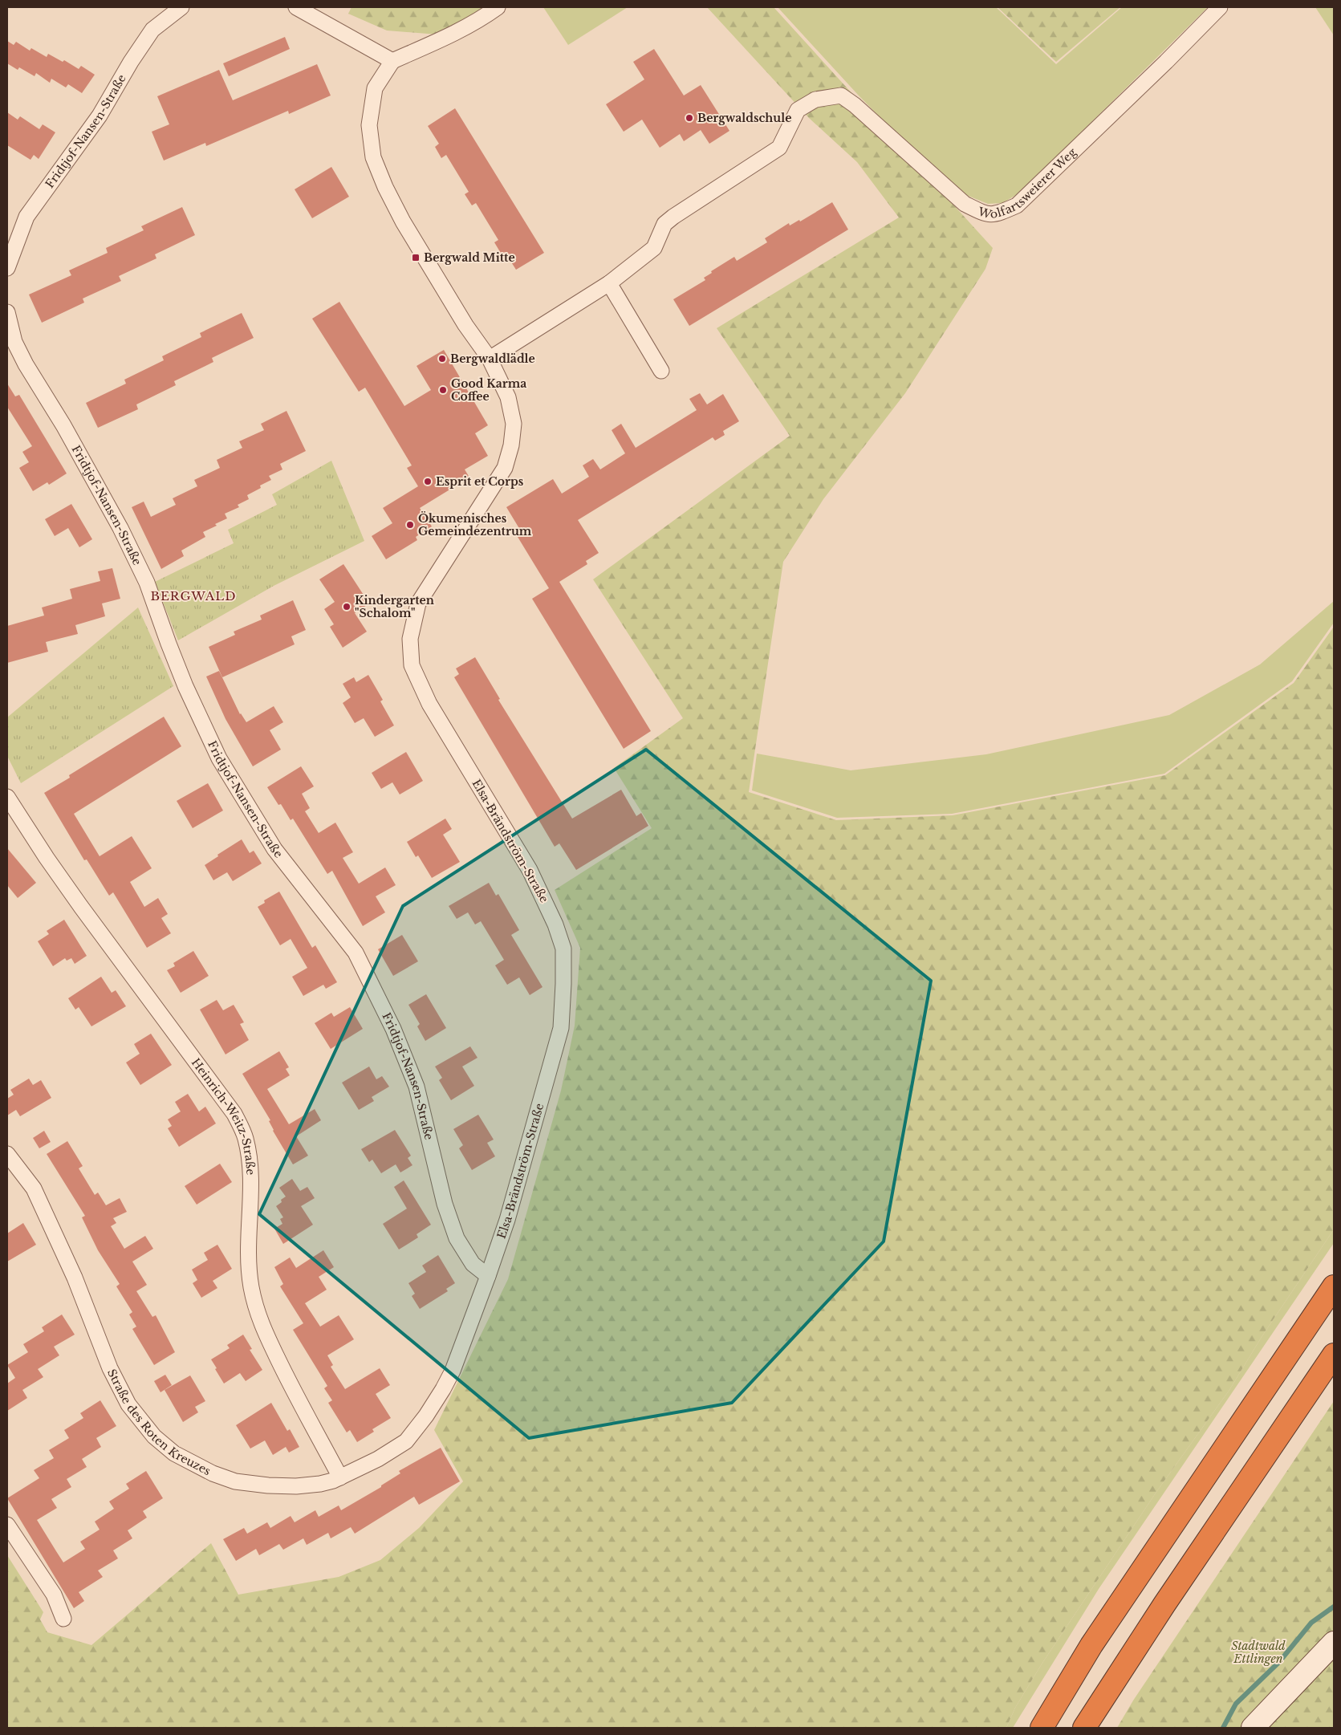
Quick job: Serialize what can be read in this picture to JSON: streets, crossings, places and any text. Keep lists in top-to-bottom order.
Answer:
{
  "streets": {
    "street": [
      "Fridtjof-Nansen-Straße",
      "Wolfartsweierer Weg",
      "Elsa-Brändström-Straße",
      "Heinrich-Weitz-Straße",
      "Straße des Roten Kreuzes"
    ]
  },
  "crossings": [
    ["Fridtjof-Nansen-Straße", "Elsa-Brändström-Straße"],
    ["Elsa-Brändström-Straße", "Straße des Roten Kreuzes"],
    ["Heinrich-Weitz-Straße", "Straße des Roten Kreuzes"]
  ],
  "districts": ["BERGWALD"],
  "parks": ["Stadtwald Ettlingen"],
  "places": {
    "other": [
      "Bergwaldschule",
      "Bergwaldlädle",
      "Good Karma Coffee",
      "Esprit et Corps",
      "Ökumenisches Gemeindezentrum",
      "Kindergarten \"Schalom\""
    ],
    "transit": ["Bergwald Mitte"]
  }
}
